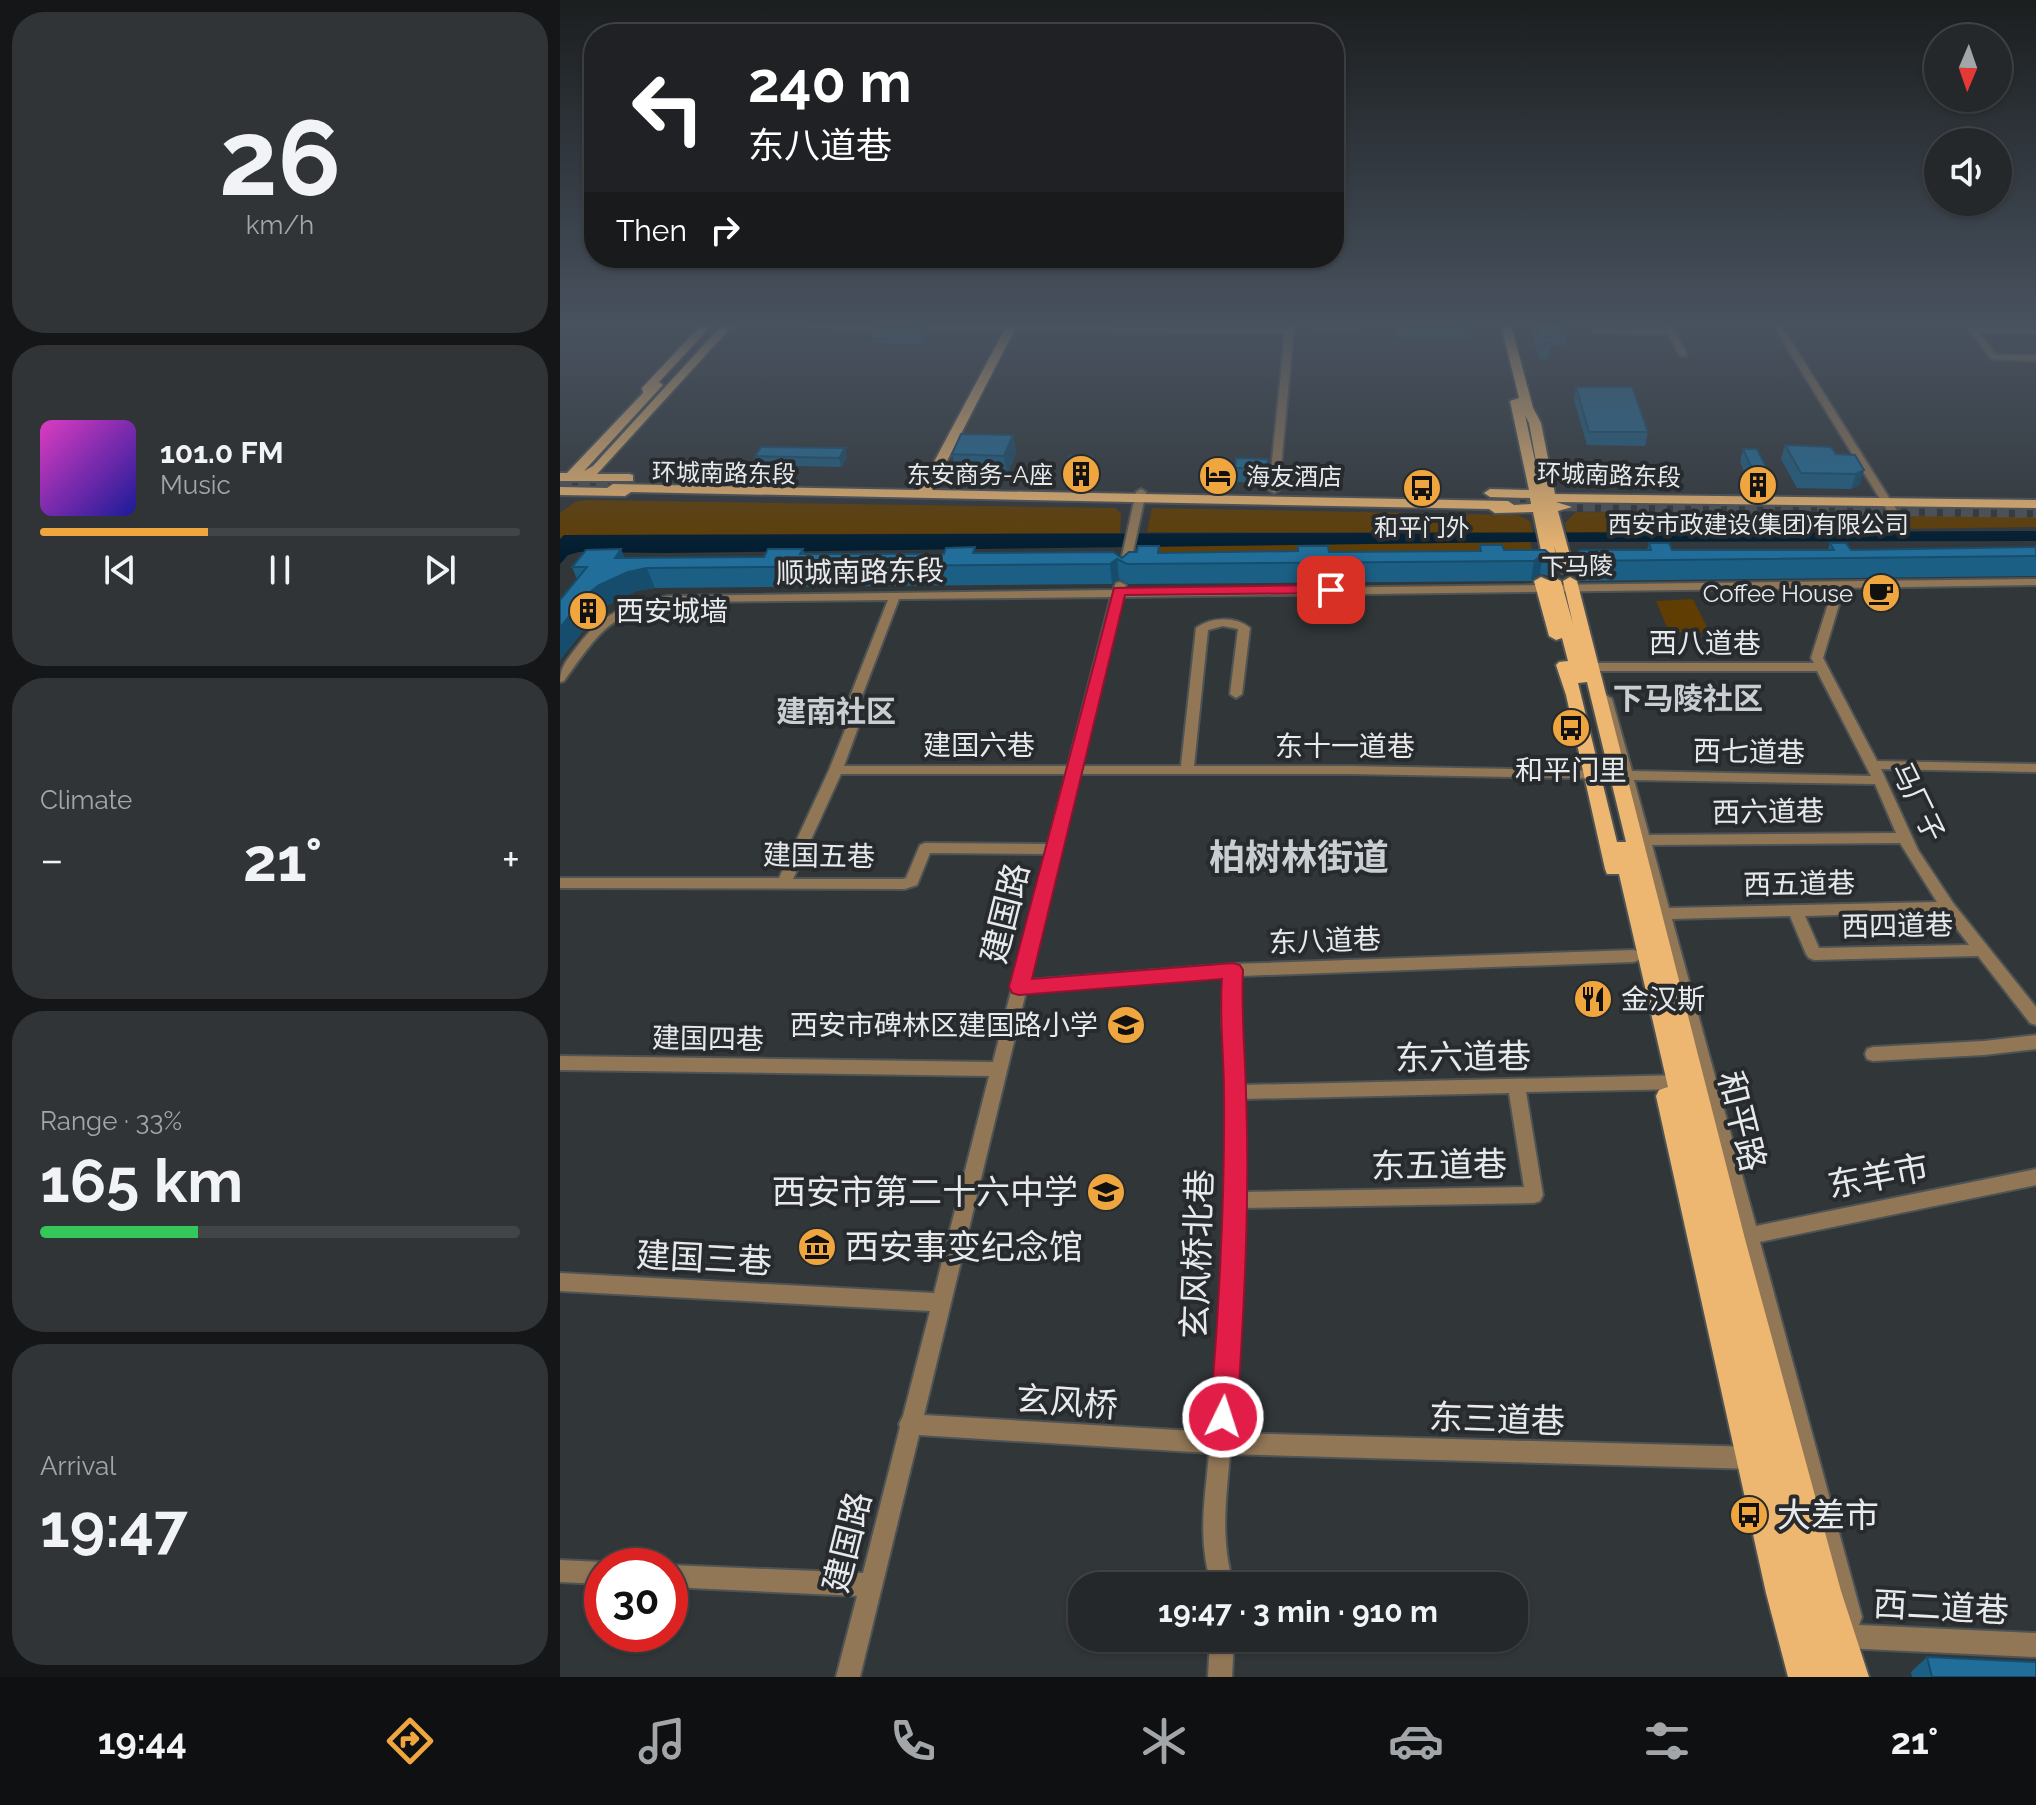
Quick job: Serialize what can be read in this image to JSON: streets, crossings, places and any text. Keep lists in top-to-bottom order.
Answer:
{
  "streets": {
    "main road": ["环城南路东段", "和平路"],
    "street": [
      "下马陵",
      "顺城南路东段",
      "西八道巷",
      "建国六巷",
      "东十一道巷",
      "西七道巷",
      "马厂子",
      "西六道巷",
      "建国五巷",
      "西五道巷",
      "建国路",
      "西四道巷",
      "东八道巷",
      "建国四巷",
      "东六道巷",
      "东五道巷",
      "东羊市",
      "玄风桥北巷",
      "建国三巷",
      "玄风桥",
      "东三道巷",
      "西二道巷"
    ]
  },
  "crossings": [
    ["环城南路东段", "建国路"],
    ["下马陵", "顺城南路东段"],
    ["下马陵", "建国路"],
    ["下马陵", "和平路"],
    ["顺城南路东段", "建国路"],
    ["西八道巷", "马厂子"],
    ["建国六巷", "东十一道巷"],
    ["建国六巷", "建国路"],
    ["东十一道巷", "西七道巷"],
    ["东十一道巷", "建国路"],
    ["东十一道巷", "和平路"],
    ["西七道巷", "马厂子"],
    ["西七道巷", "和平路"],
    ["马厂子", "西六道巷"],
    ["马厂子", "西五道巷"],
    ["马厂子", "西四道巷"],
    ["西六道巷", "和平路"],
    ["建国五巷", "建国路"],
    ["西五道巷", "西四道巷"],
    ["西五道巷", "和平路"],
    ["建国路", "东八道巷"],
    ["建国路", "建国四巷"],
    ["建国路", "建国三巷"],
    ["建国路", "玄风桥"],
    ["东八道巷", "玄风桥北巷"],
    ["东六道巷", "和平路"],
    ["东六道巷", "东五道巷"],
    ["东六道巷", "玄风桥北巷"],
    ["和平路", "东羊市"],
    ["和平路", "东三道巷"],
    ["和平路", "西二道巷"],
    ["东五道巷", "玄风桥北巷"],
    ["玄风桥北巷", "玄风桥"],
    ["玄风桥北巷", "东三道巷"],
    ["玄风桥", "东三道巷"]
  ],
  "districts": ["下马陵社区", "建南社区", "柏树林街道"],
  "places": {
    "building": ["东安商务-A座", "西安市政建设(集团)有限公司", "西安城墙"],
    "hotel": ["海友酒店"],
    "bus stop": ["和平门外", "和平门里", "大差市"],
    "cafe": ["Coffee House"],
    "restaurant": ["金汉斯"],
    "school or university": ["西安市碑林区建国路小学", "西安市第二十六中学"],
    "museum": ["西安事变纪念馆"]
  },
  "north": "bottom",
  "page": {
    "tile": [
      ["26", "km/h"],
      "Climate",
      ["Range · 33%", "165 km"],
      ["Arrival", "19:47"]
    ],
    "turn": ["240 m", "东八道巷"],
    "then": "Then",
    "song": ["101.0 FM", "Music"],
    "heat": ["−", "21°", "+"],
    "limit": "30",
    "trip": "19:47 · 3 min · 910 m",
    "tabs": ["19:44", "21°"]
  }
}
